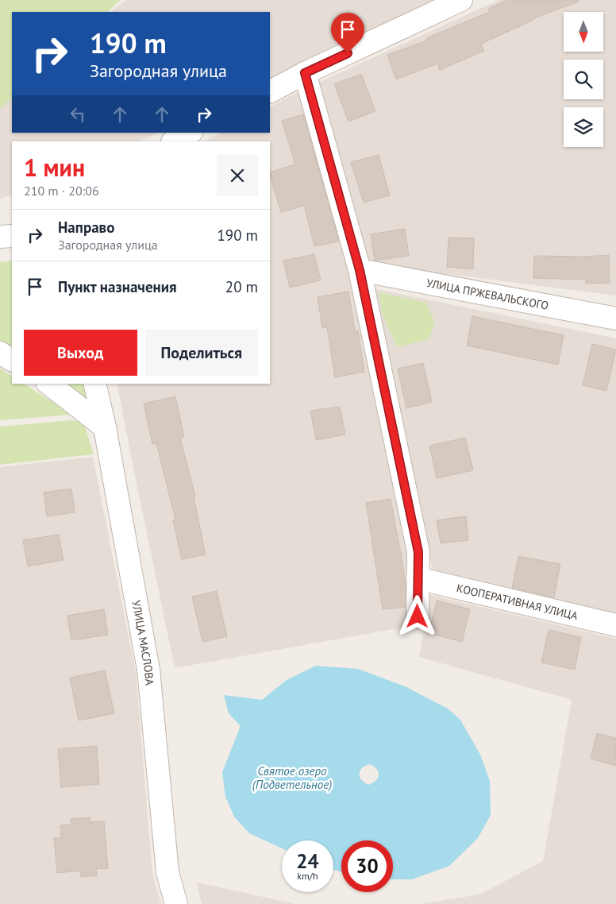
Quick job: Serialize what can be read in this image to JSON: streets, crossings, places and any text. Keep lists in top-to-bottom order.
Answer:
{
  "streets": {
    "street": ["УЛИЦА ПРЖЕВАЛЬСКОГО", "КООПЕРАТИВНАЯ УЛИЦА", "УЛИЦА МАСЛОВА"]
  },
  "water": ["Святое озеро (Подветельное)"],
  "north": "bottom",
  "page": {
    "turn": ["190 m", "Загородная улица"],
    "heading": ["1 мин", "210 m · 20:06"],
    "list": [
      {
        "name": "Направо",
        "note": "Загородная улица",
        "value": "190 m"
      },
      {
        "name": "Пункт назначения",
        "value": "20 m"
      }
    ],
    "buttons": ["Выход", "Поделиться"],
    "speed": "24 km/h",
    "limit": "30"
  }
}
